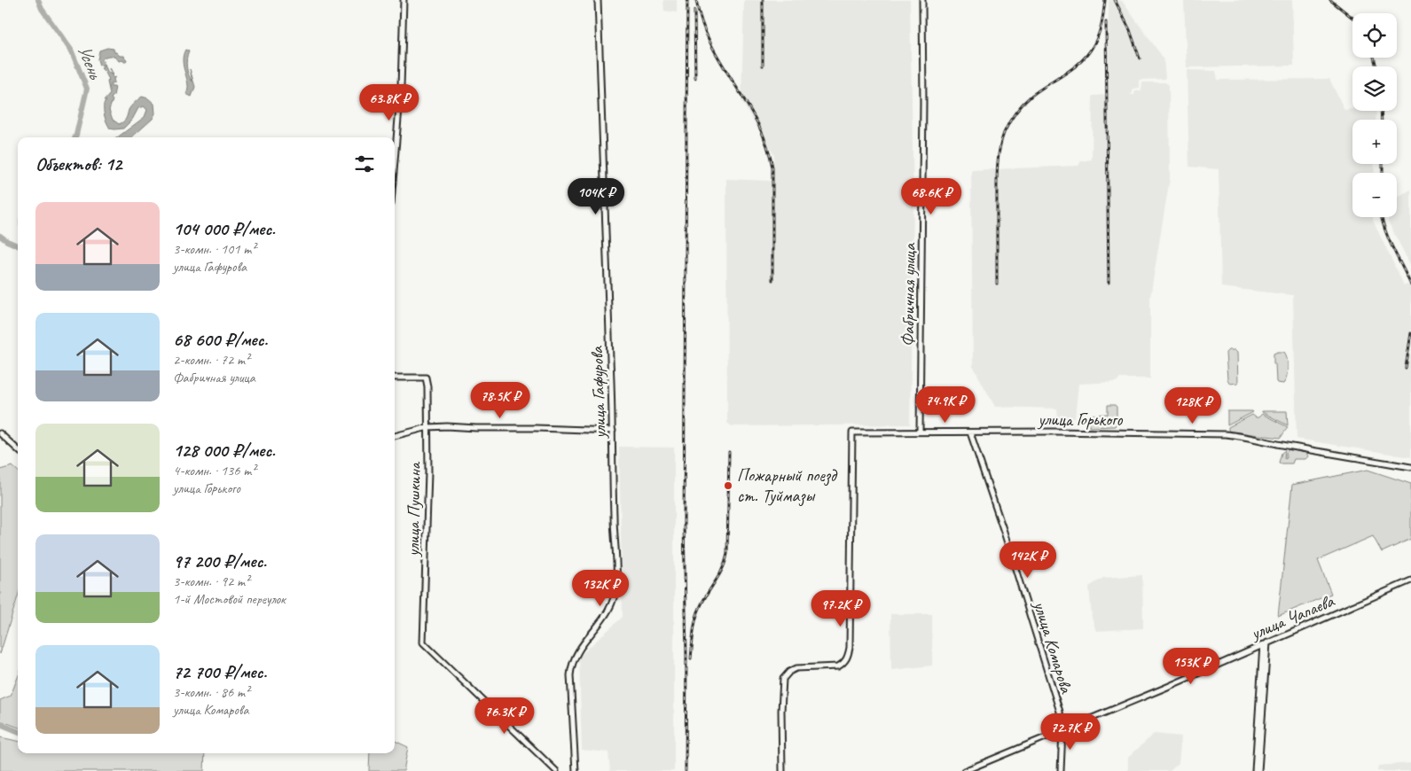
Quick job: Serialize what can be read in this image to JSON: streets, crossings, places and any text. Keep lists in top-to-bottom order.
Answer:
{
  "streets": {
    "main road": [
      "Фабричная улица",
      "улица Гафурова",
      "улица Горького",
      "улица Пушкина",
      "улица Чапаева",
      "улица Комарова"
    ]
  },
  "crossings": [
    ["Фабричная улица", "улица Горького"],
    ["улица Горького", "улица Комарова"],
    ["улица Чапаева", "улица Комарова"]
  ],
  "water": ["Усень"],
  "places": ["Пожарный поезд ст. Туймазы"],
  "page": {
    "map_buttons": ["+", "−"],
    "price": [
      "63.8K ₽",
      "104K ₽",
      "68.6K ₽",
      "78.5K ₽",
      "74.9K ₽",
      "128K ₽",
      "142K ₽",
      "132K ₽",
      "97.2K ₽",
      "153K ₽",
      "76.3K ₽",
      "72.7K ₽"
    ],
    "heading": "Объектов: 12",
    "list": [
      {
        "name": "104 000 ₽/мес.",
        "note": "3-комн. · 101 m² · улица Гафурова"
      },
      {
        "name": "68 600 ₽/мес.",
        "note": "2-комн. · 72 m² · Фабричная улица"
      },
      {
        "name": "128 000 ₽/мес.",
        "note": "4-комн. · 136 m² · улица Горького"
      },
      {
        "name": "97 200 ₽/мес.",
        "note": "3-комн. · 92 m² · 1-й Мостовой переулок"
      },
      {
        "name": "72 700 ₽/мес.",
        "note": "3-комн. · 86 m² · улица Комарова"
      }
    ]
  }
}
